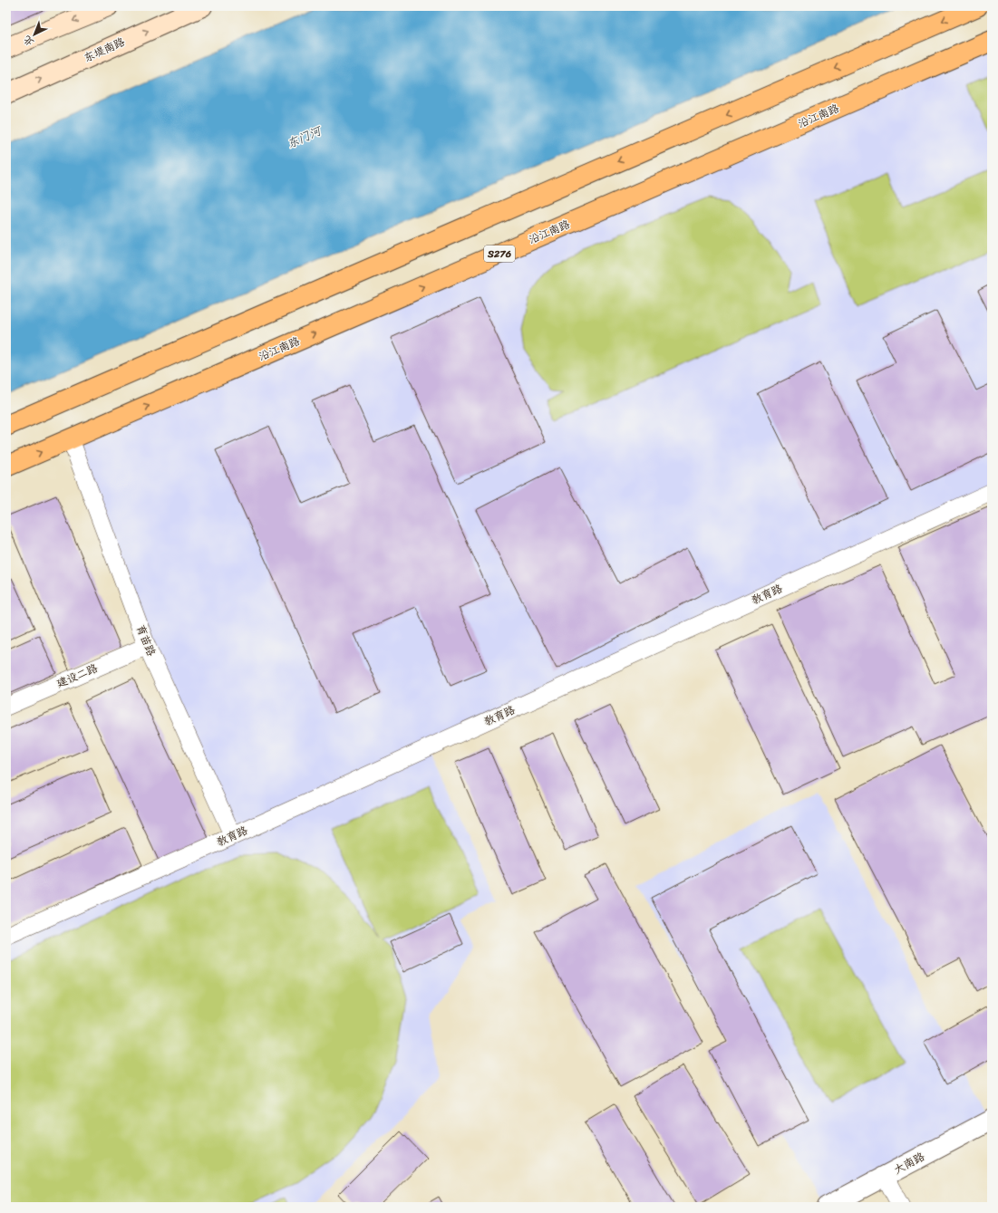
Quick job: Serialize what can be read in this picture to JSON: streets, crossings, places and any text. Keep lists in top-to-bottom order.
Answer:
{
  "streets": {
    "main road": ["东堤南路", "沿江南路", "S276"],
    "street": [
      "教育路",
      "育苗路",
      "建设二路",
      "大南路"
    ]
  },
  "crossings": [
    ["沿江南路", "育苗路"],
    ["教育路", "育苗路"],
    ["育苗路", "建设二路"]
  ],
  "water": ["东门河"],
  "north": "bottom left"
}
